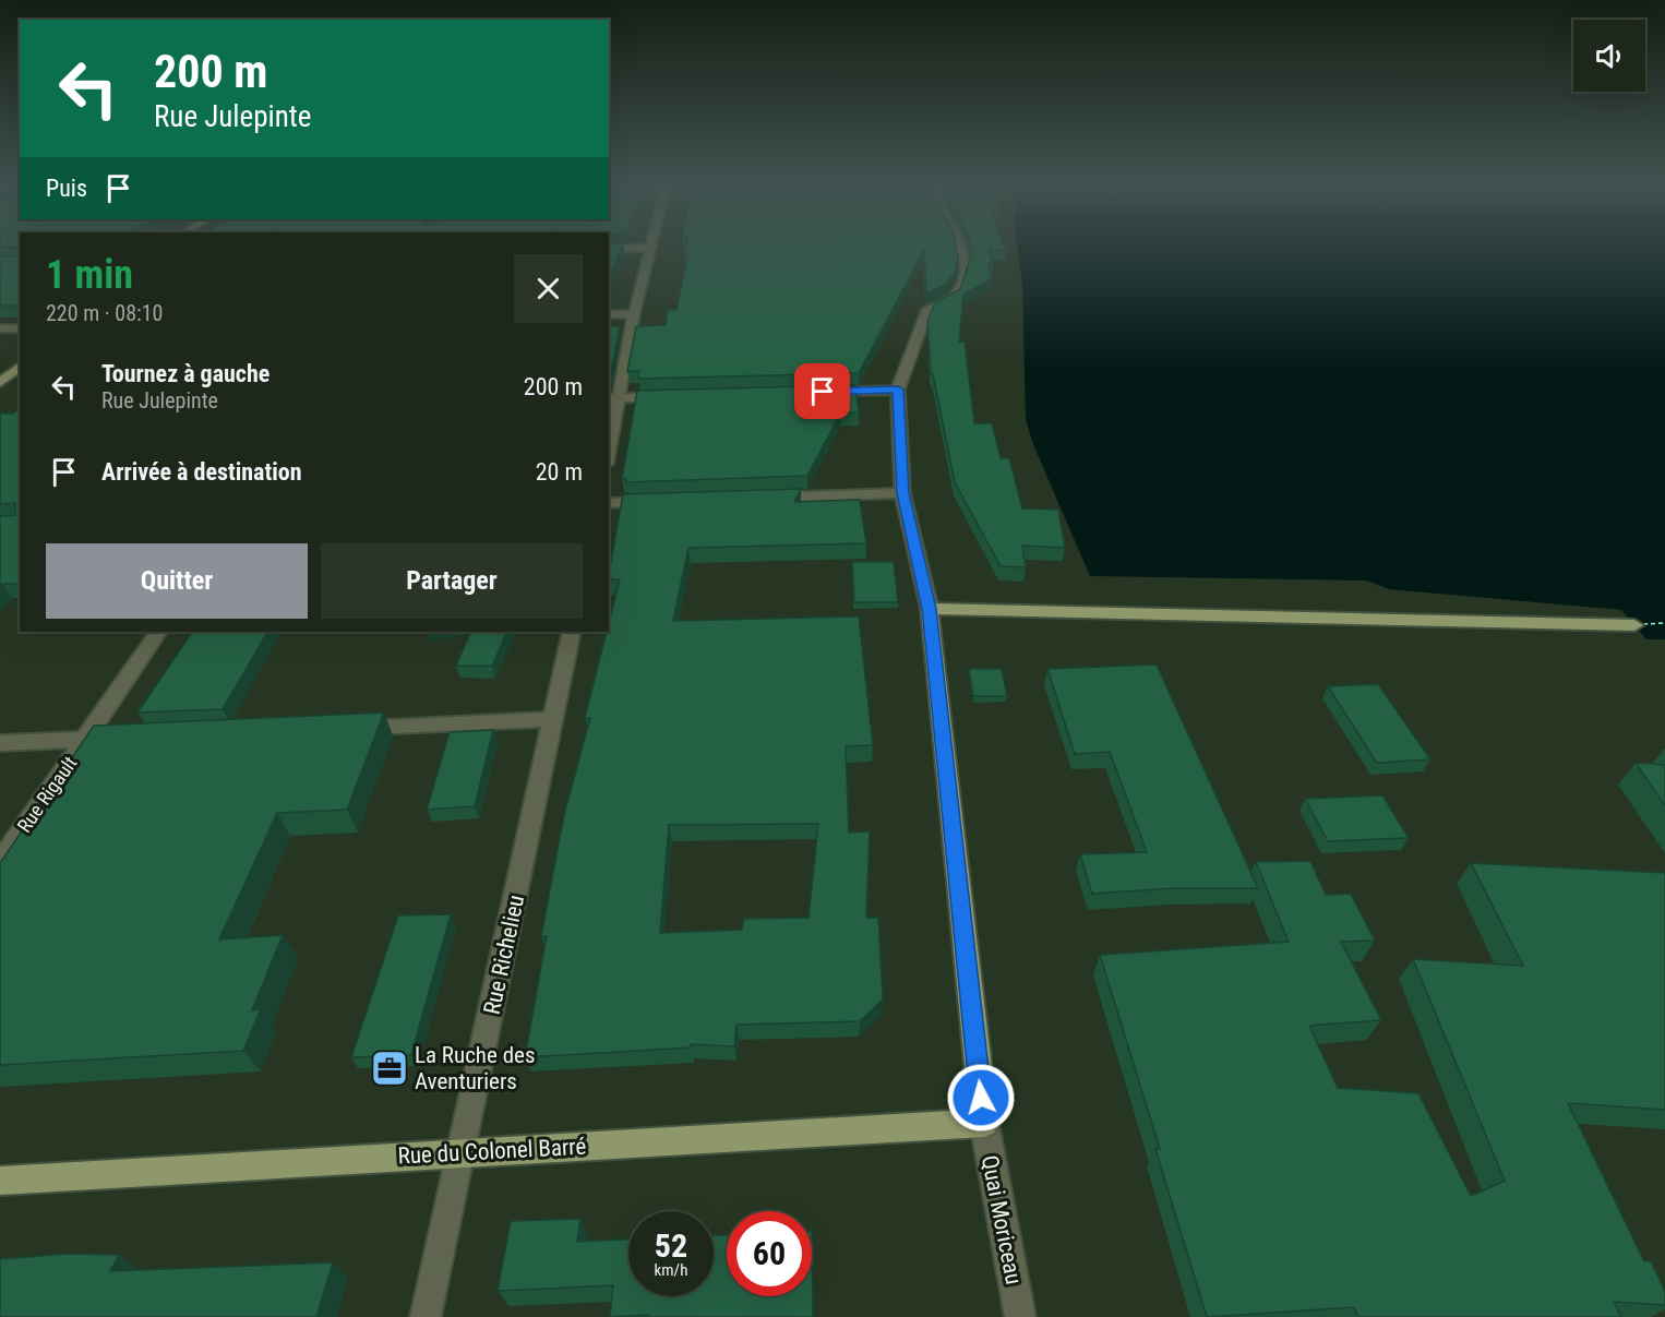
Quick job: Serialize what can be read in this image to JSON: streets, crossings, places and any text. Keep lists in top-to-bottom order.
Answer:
{
  "streets": {
    "main road": ["Rue du Colonel Barré"],
    "street": ["Rue Rigault", "Rue Richelieu", "Quai Moriceau"]
  },
  "crossings": [
    ["Rue Richelieu", "Rue du Colonel Barré"],
    ["Rue du Colonel Barré", "Quai Moriceau"]
  ],
  "places": {
    "office": ["La Ruche des Aventuriers"]
  },
  "page": {
    "turn": ["200 m", "Rue Julepinte"],
    "then": "Puis",
    "heading": ["1 min", "220 m · 08:10"],
    "list": [
      {
        "name": "Tournez à gauche",
        "note": "Rue Julepinte",
        "value": "200 m"
      },
      {
        "name": "Arrivée à destination",
        "value": "20 m"
      }
    ],
    "buttons": ["Quitter", "Partager"],
    "speed": "52 km/h",
    "limit": "60"
  }
}
